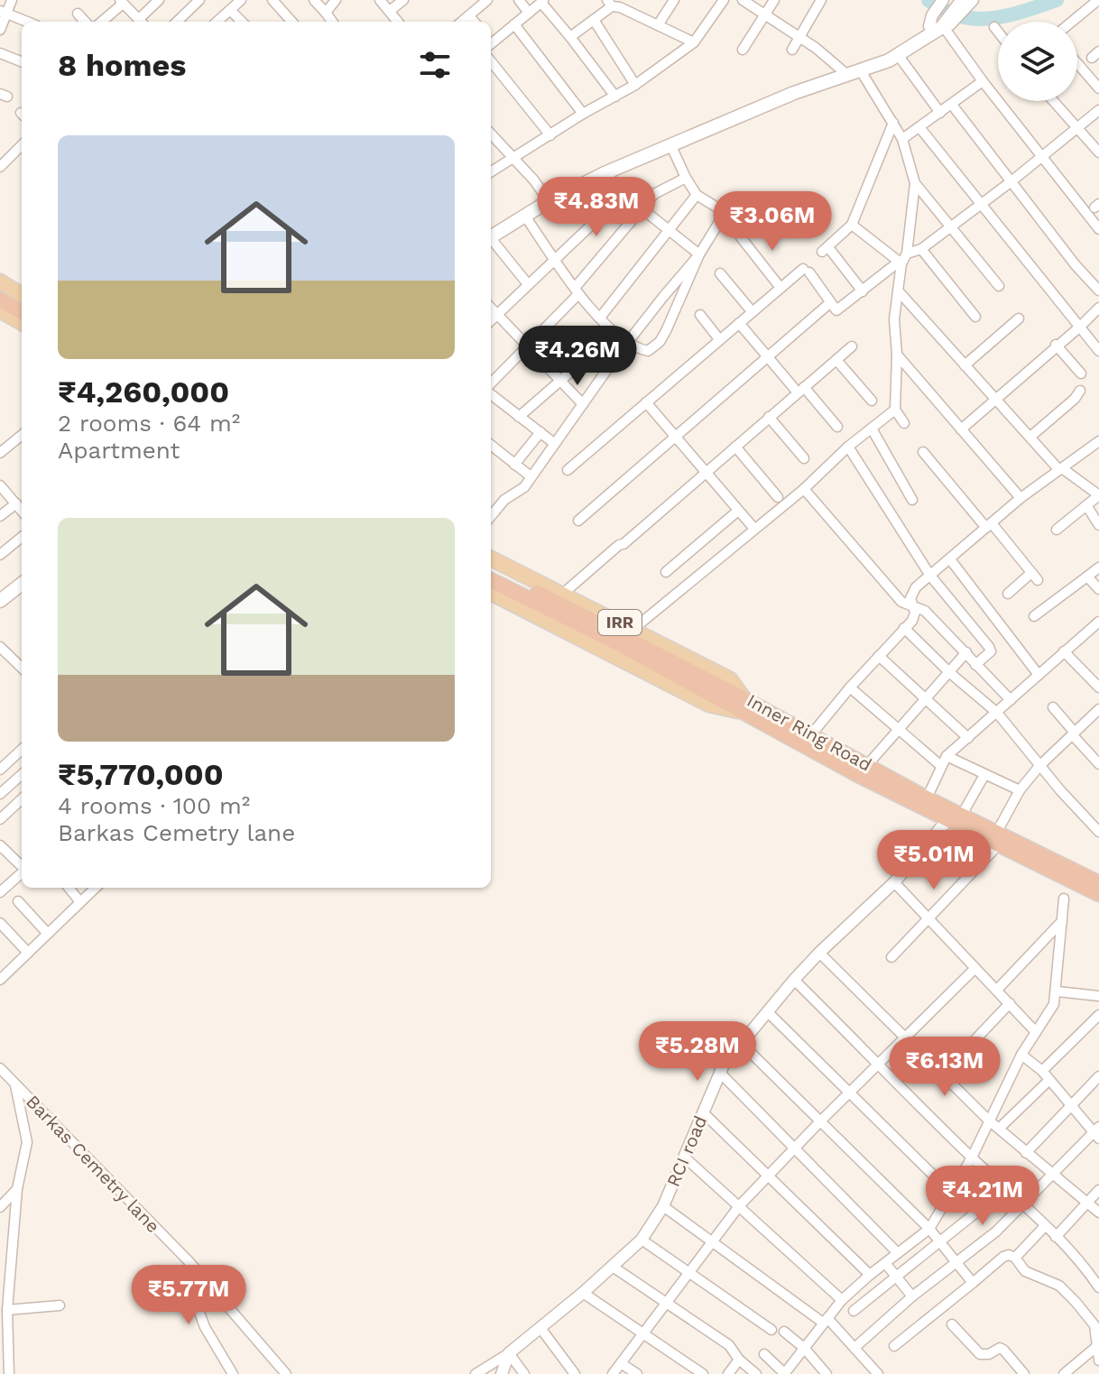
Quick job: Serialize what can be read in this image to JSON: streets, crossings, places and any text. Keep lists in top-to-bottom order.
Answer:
{
  "streets": {
    "highway": ["IRR", "Inner Ring Road"],
    "street": ["RCI road", "Barkas Cemetry lane"]
  },
  "crossings": [
    ["IRR", "Inner Ring Road"],
    ["Inner Ring Road", "RCI road"]
  ],
  "page": {
    "heading": "8 homes",
    "list": [
      {
        "name": "₹4,260,000",
        "note": "2 rooms · 64 m² · Apartment"
      },
      {
        "name": "₹5,770,000",
        "note": "4 rooms · 100 m² · Barkas Cemetry lane"
      }
    ],
    "price": [
      "₹4.83M",
      "₹3.06M",
      "₹4.26M",
      "₹5.01M",
      "₹5.28M",
      "₹6.13M",
      "₹4.21M",
      "₹5.77M"
    ]
  }
}
